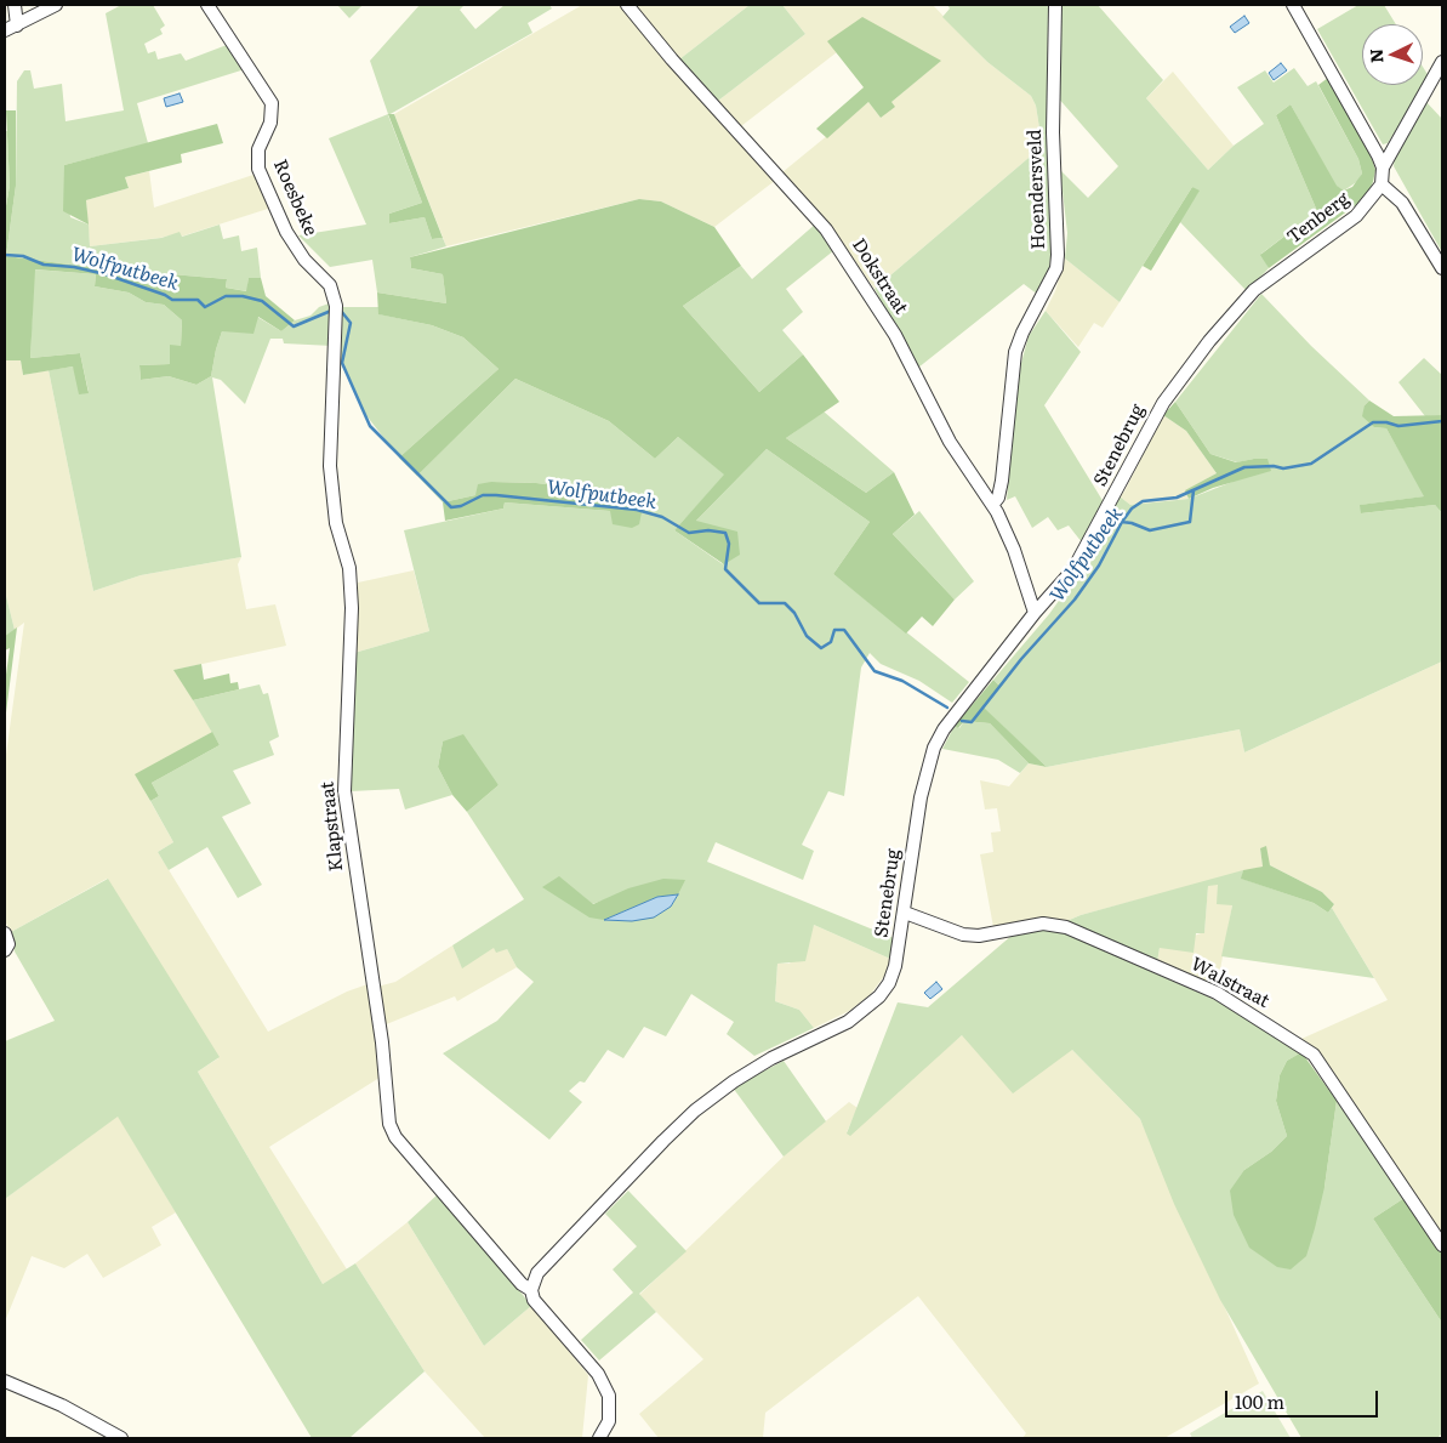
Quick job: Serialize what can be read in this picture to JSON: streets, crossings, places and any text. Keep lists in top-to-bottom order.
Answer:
{
  "streets": {
    "street": [
      "Hoendersveld",
      "Roesbeke",
      "Tenberg",
      "Dokstraat",
      "Stenebrug",
      "Klapstraat",
      "Walstraat"
    ]
  },
  "crossings": [
    ["Hoendersveld", "Dokstraat"],
    ["Roesbeke", "Klapstraat"],
    ["Tenberg", "Stenebrug"],
    ["Dokstraat", "Stenebrug"],
    ["Stenebrug", "Klapstraat"],
    ["Stenebrug", "Walstraat"]
  ],
  "water": ["Wolfputbeek"],
  "scale_bar": "100 m",
  "north": "left"
}
